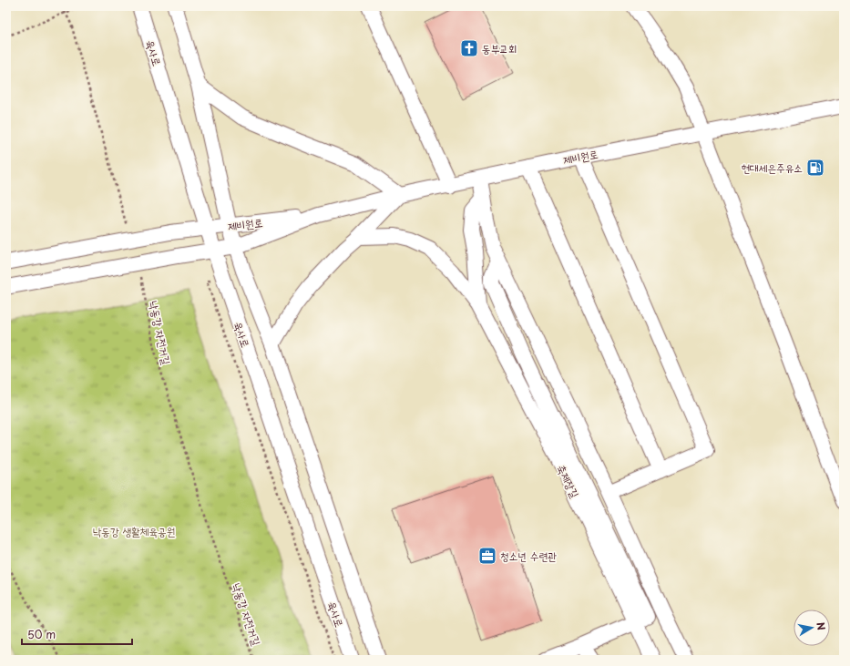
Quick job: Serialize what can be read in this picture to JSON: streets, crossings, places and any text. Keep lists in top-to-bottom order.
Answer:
{
  "streets": {
    "street": ["육사로", "제비원로", "축제장길"],
    "path": ["낙동강 자전거길"]
  },
  "crossings": [
    ["육사로", "제비원로"]
  ],
  "parks": ["낙동강 생활체육공원"],
  "places": {
    "church": ["동부교회"],
    "fuel station": ["현대세은주유소"],
    "office": ["청소년 수련관"]
  },
  "scale_bar": "50 m",
  "north": "right"
}
